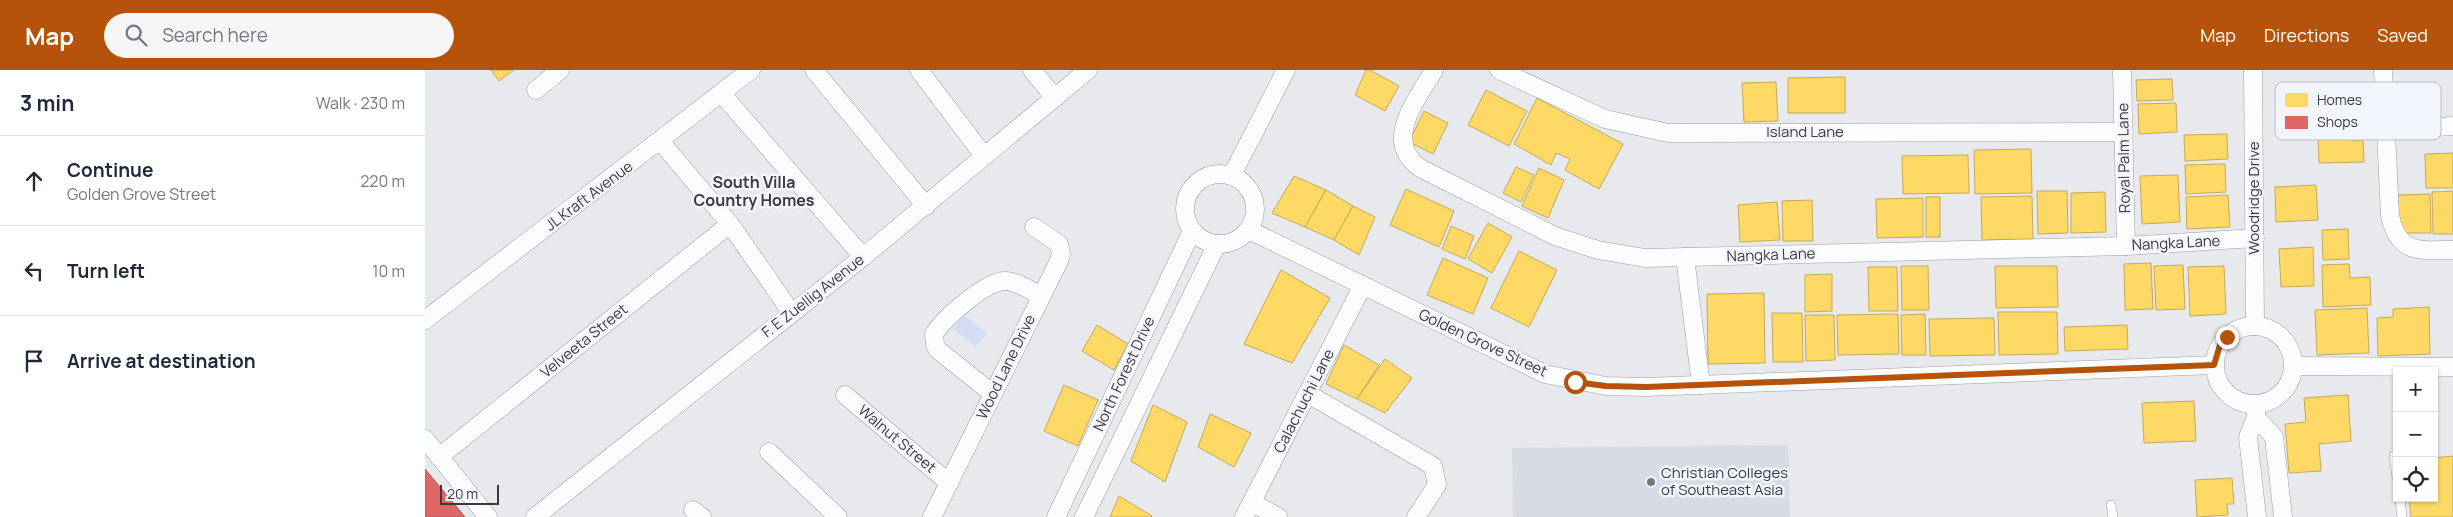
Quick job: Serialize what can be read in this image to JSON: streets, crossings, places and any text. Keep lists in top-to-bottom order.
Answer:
{
  "streets": {
    "street": [
      "Island Lane",
      "Royal Palm Lane",
      "JL Kraft Avenue",
      "Woodridge Drive",
      "Nangka Lane",
      "F. E Zuellig Avenue",
      "Velveeta Street",
      "Golden Grove Street",
      "Wood Lane Drive",
      "North Forest Drive",
      "Calachuchi Lane",
      "Walnut Street"
    ]
  },
  "crossings": [
    ["Island Lane", "Royal Palm Lane"],
    ["Royal Palm Lane", "Nangka Lane"],
    ["Woodridge Drive", "Nangka Lane"],
    ["Woodridge Drive", "Golden Grove Street"],
    ["Golden Grove Street", "North Forest Drive"],
    ["Golden Grove Street", "Calachuchi Lane"],
    ["Wood Lane Drive", "Walnut Street"]
  ],
  "districts": ["South Villa Country Homes"],
  "places": ["Christian Colleges of Southeast Asia"],
  "legend": ["Homes", "Shops"],
  "scale_bar": "20 m",
  "page": {
    "header": "Map",
    "search": "Search here",
    "nav": ["Map", "Directions", "Saved"],
    "heading": ["3 min", "Walk · 230 m"],
    "list": [
      ["Continue", "Golden Grove Street", "220 m"],
      ["Turn left", "10 m"],
      "Arrive at destination"
    ],
    "map_buttons": ["+", "−"],
    "scale": "20 m"
  }
}
